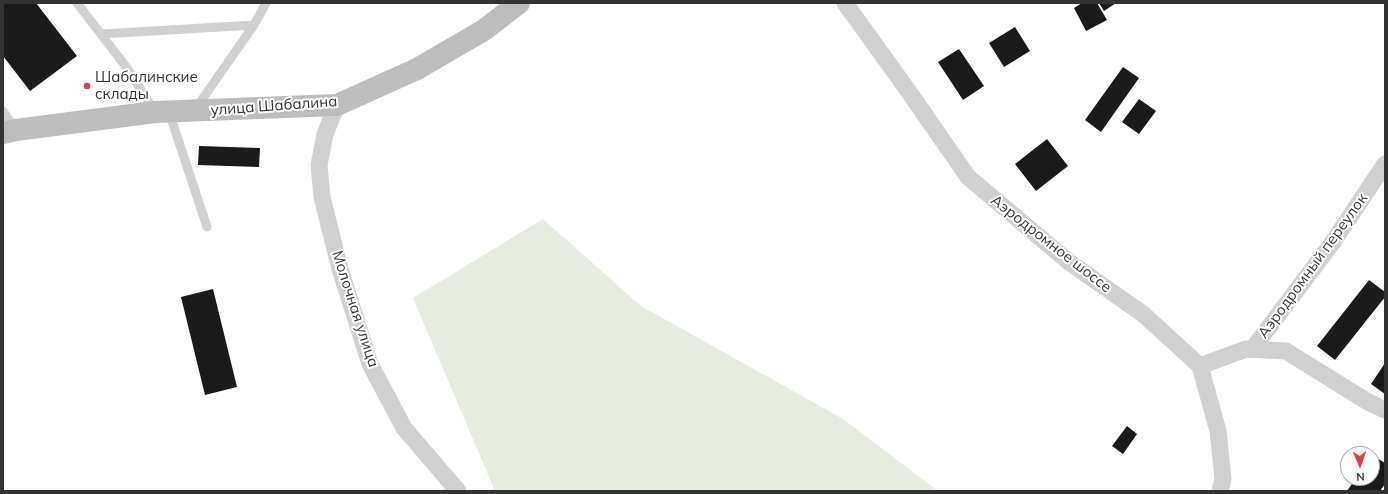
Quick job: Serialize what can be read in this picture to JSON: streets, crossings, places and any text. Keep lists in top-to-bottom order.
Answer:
{
  "streets": {
    "main road": ["улица Шабалина"],
    "street": ["Аэродромное шоссе", "Аэродромный переулок", "Молочная улица"]
  },
  "crossings": [
    ["улица Шабалина", "Молочная улица"]
  ],
  "places": ["Шабалинские склады"],
  "north": "bottom"
}
